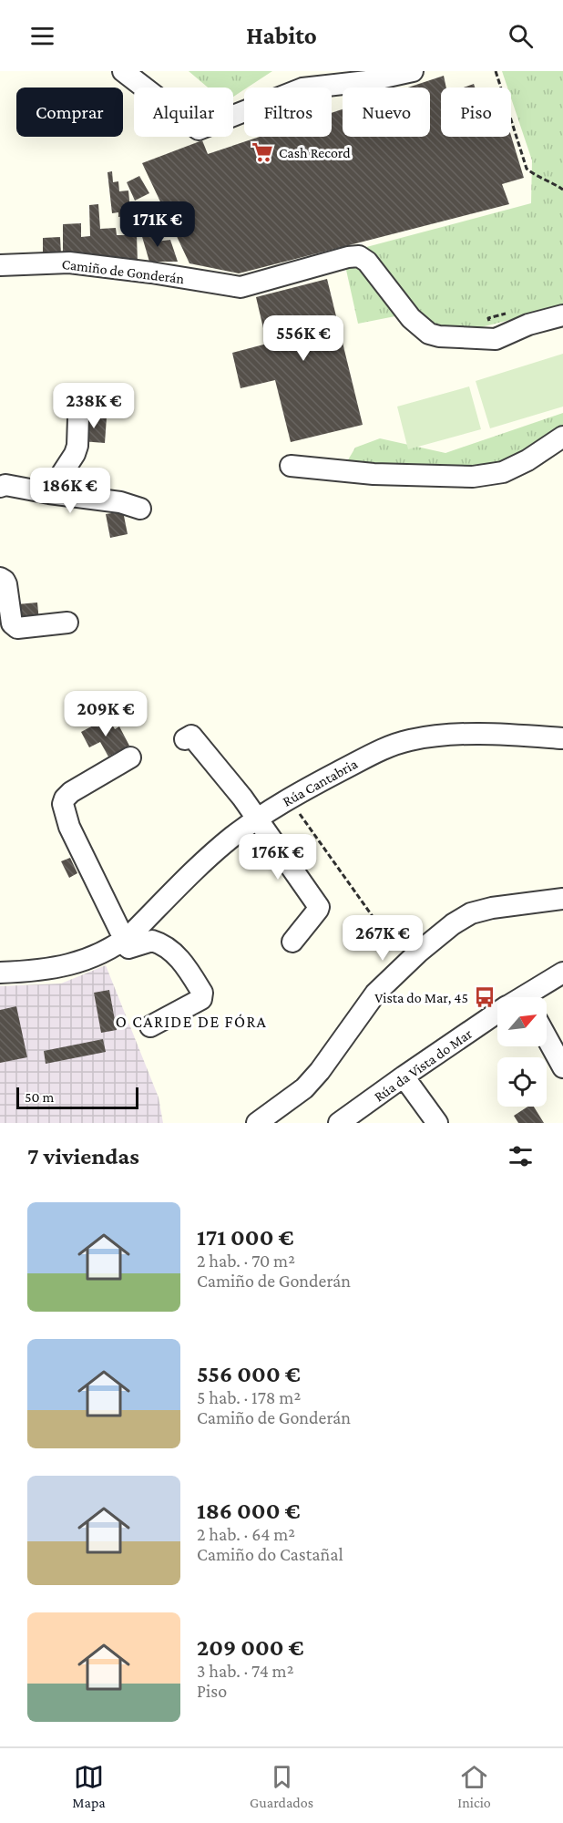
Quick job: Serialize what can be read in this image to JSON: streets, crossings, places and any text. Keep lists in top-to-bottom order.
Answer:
{
  "streets": {
    "street": ["Camiño de Gonderán", "Rúa Cantabria", "Rúa da Vista do Mar"]
  },
  "districts": ["O CARIDE DE FÓRA"],
  "places": {
    "supermarket": ["Cash Record"],
    "bus stop": ["Vista do Mar, 45"]
  },
  "scale_bar": "50 m",
  "north": "top right",
  "page": {
    "header": "Habito",
    "chip": [
      "Comprar",
      "Alquilar",
      "Filtros",
      "Nuevo",
      "Piso"
    ],
    "price": [
      "171K €",
      "556K €",
      "238K €",
      "186K €",
      "209K €",
      "176K €",
      "267K €"
    ],
    "scale": "50 m",
    "heading": "7 viviendas",
    "list": [
      {
        "name": "171 000 €",
        "note": "2 hab. · 70 m² · Camiño de Gonderán"
      },
      {
        "name": "556 000 €",
        "note": "5 hab. · 178 m² · Camiño de Gonderán"
      },
      {
        "name": "186 000 €",
        "note": "2 hab. · 64 m² · Camiño do Castañal"
      },
      {
        "name": "209 000 €",
        "note": "3 hab. · 74 m² · Piso"
      }
    ],
    "tabs": ["Mapa", "Guardados", "Inicio"]
  }
}
